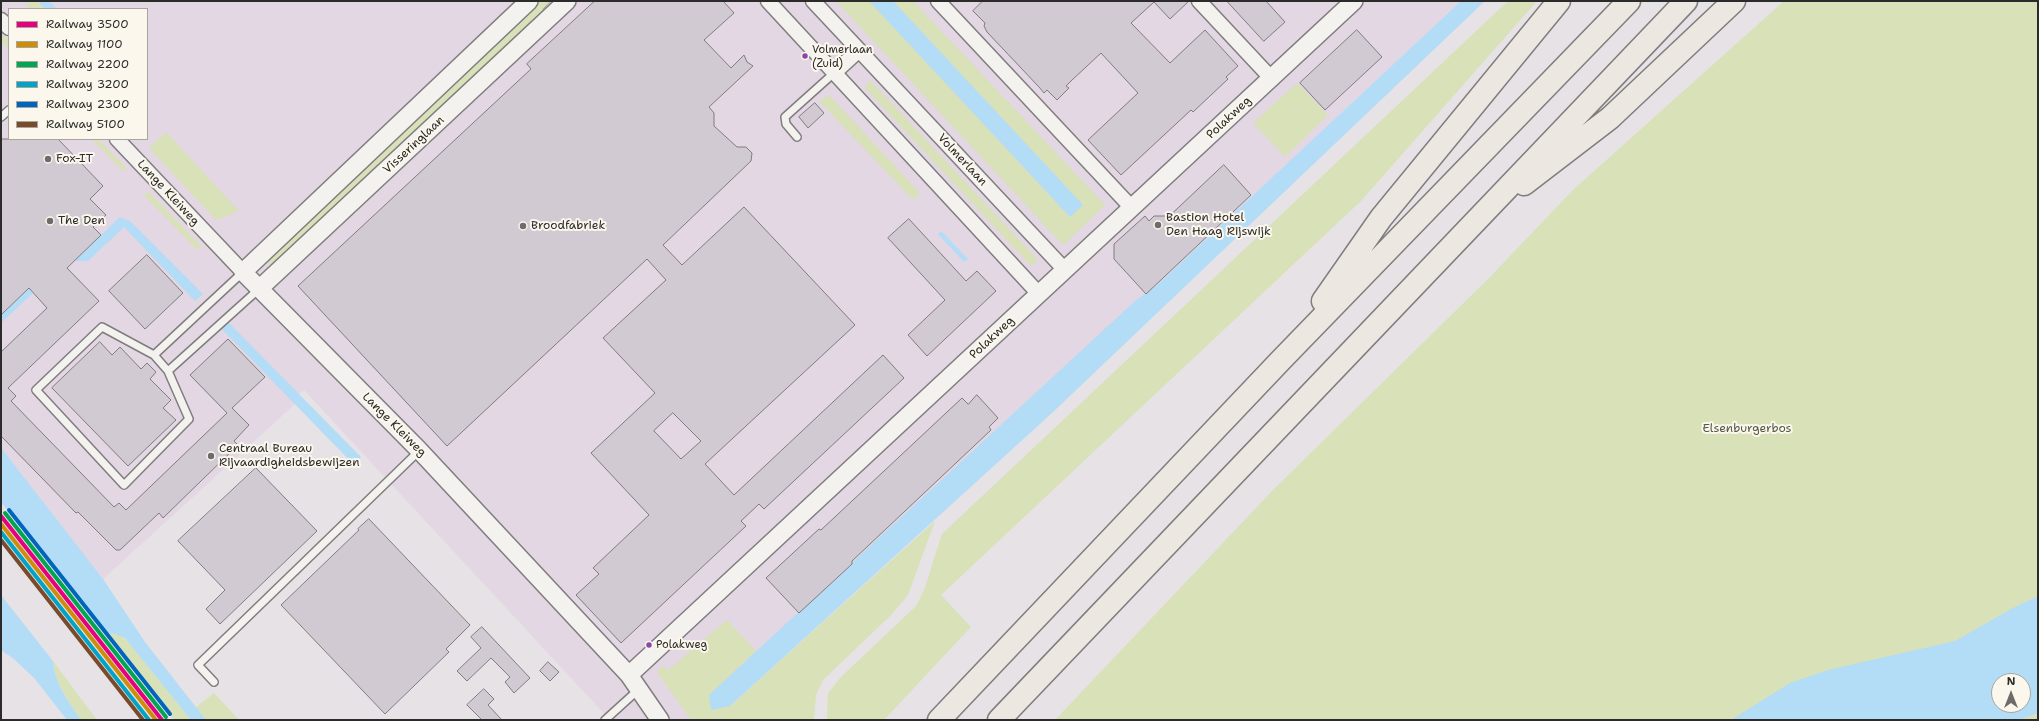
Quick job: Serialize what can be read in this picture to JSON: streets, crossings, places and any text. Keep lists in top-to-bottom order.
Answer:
{
  "streets": {
    "street": [
      "Polakweg",
      "Visseringlaan",
      "Volmerlaan",
      "Lange Kleiweg"
    ]
  },
  "crossings": [
    ["Polakweg", "Volmerlaan"],
    ["Polakweg", "Lange Kleiweg"],
    ["Visseringlaan", "Lange Kleiweg"]
  ],
  "parks": ["Elsenburgerbos"],
  "places": [
    "Volmerlaan (Zuid)",
    "Fox-IT",
    "The Den",
    "Bastion Hotel Den Haag Rijswijk",
    "Broodfabriek",
    "Centraal Bureau Rijvaardigheidsbewijzen",
    "Polakweg"
  ],
  "lines": [
    "rail line 2300",
    "rail line 2200",
    "rail line 3500",
    "rail line 1100",
    "rail line 3200",
    "rail line 5100"
  ],
  "legend": [
    "Railway 3500",
    "Railway 1100",
    "Railway 2200",
    "Railway 3200",
    "Railway 2300",
    "Railway 5100"
  ],
  "north": "top"
}
